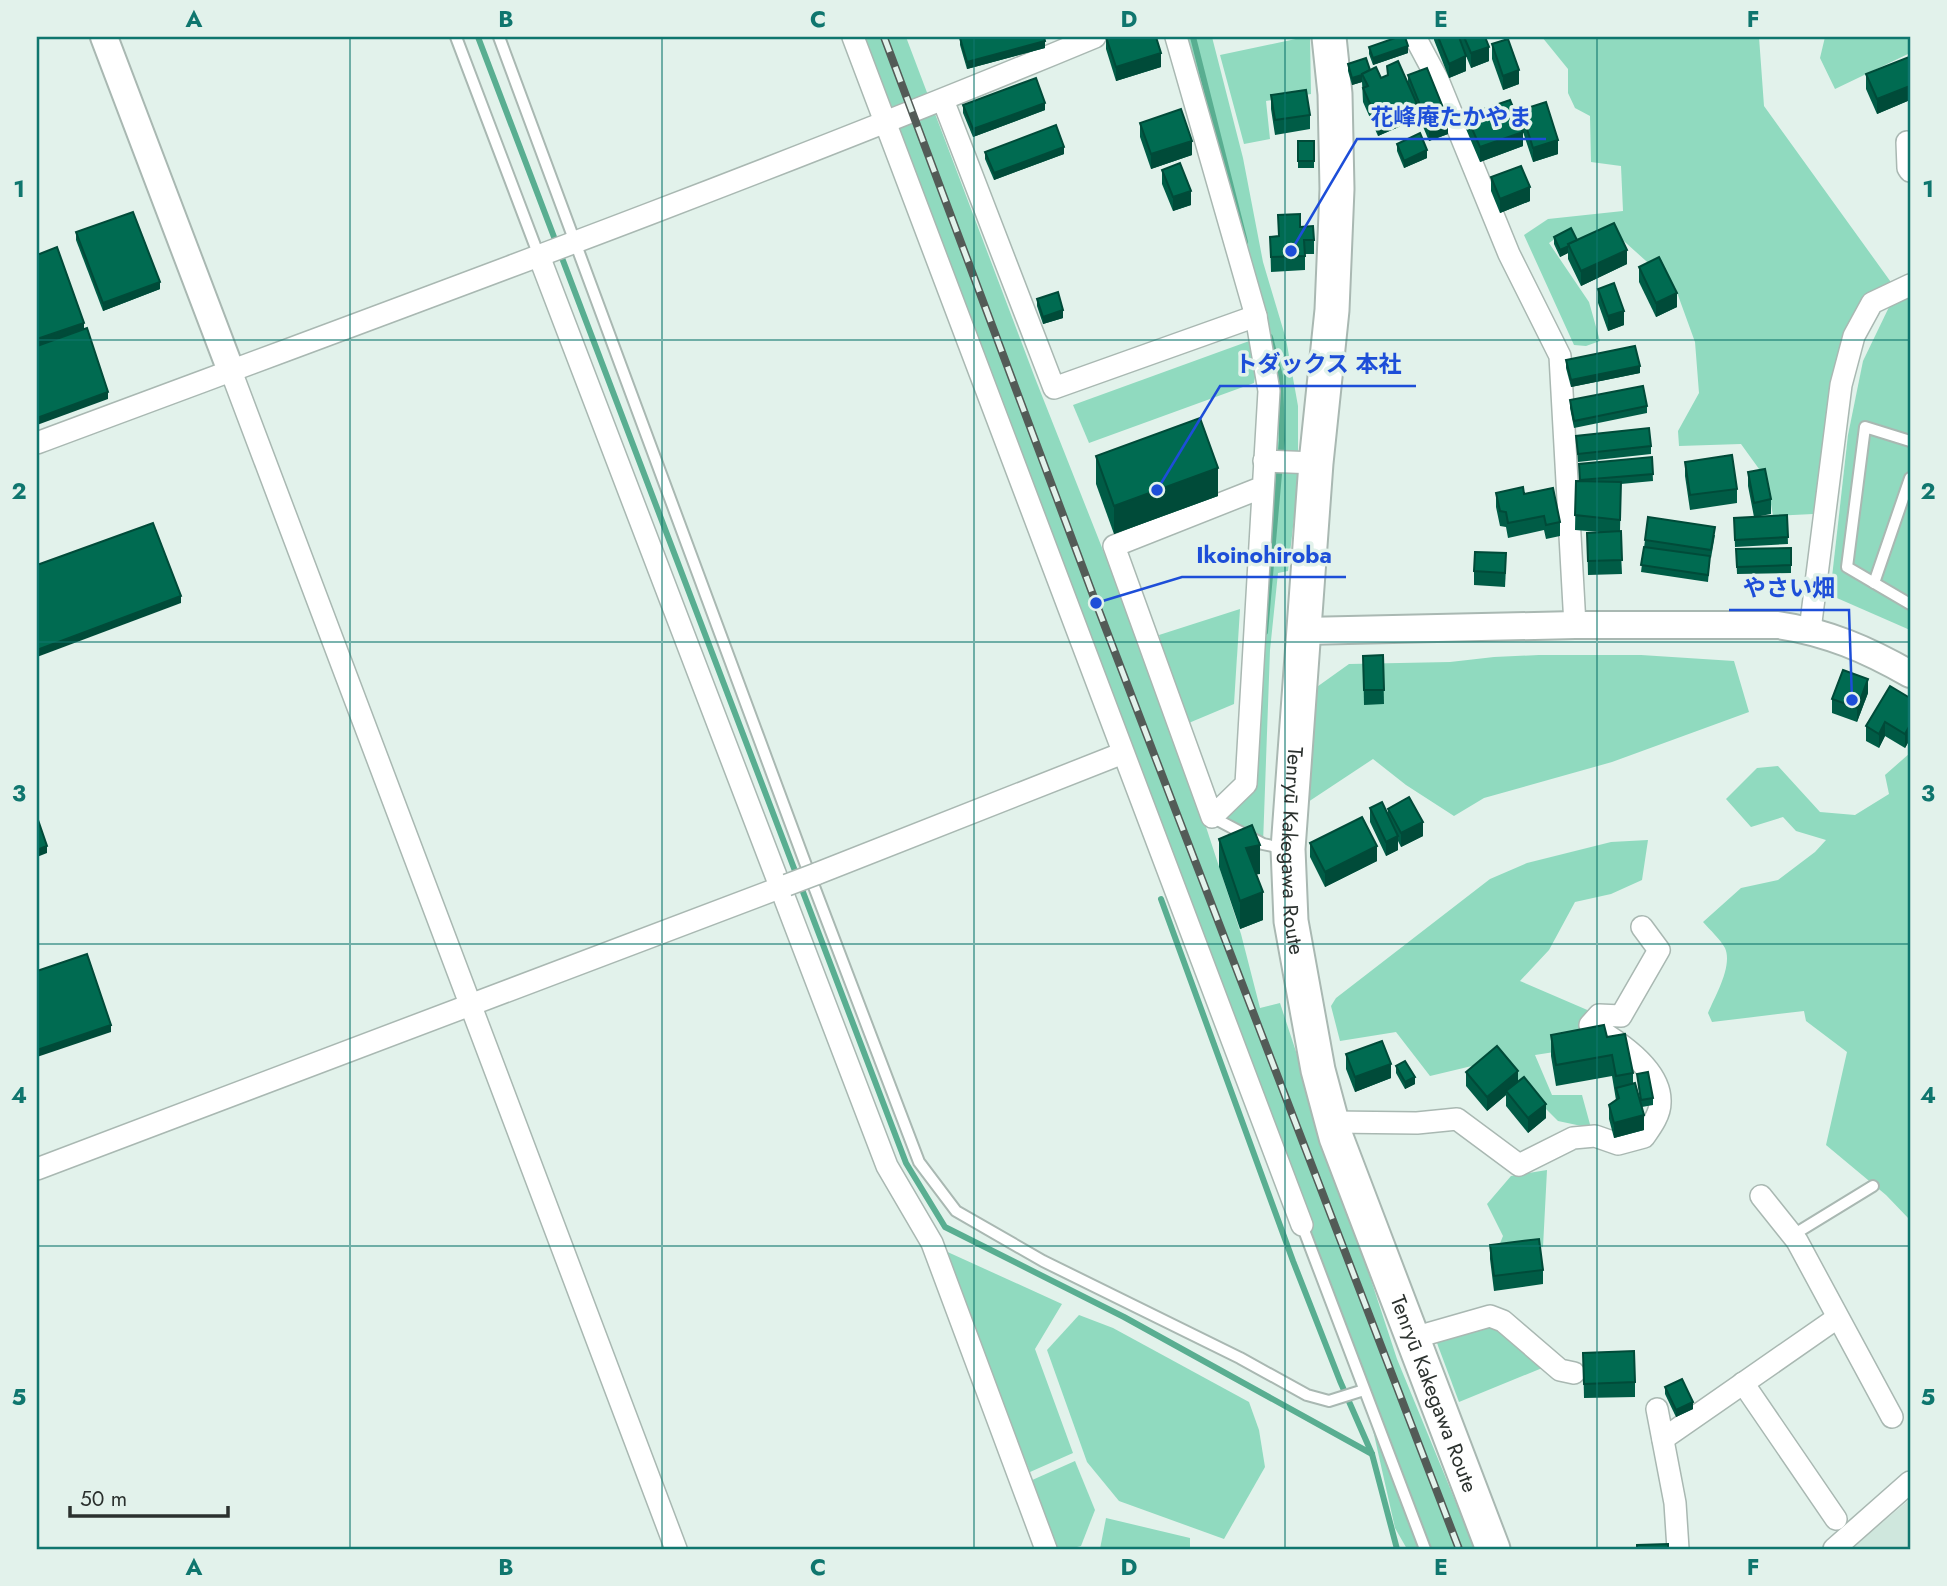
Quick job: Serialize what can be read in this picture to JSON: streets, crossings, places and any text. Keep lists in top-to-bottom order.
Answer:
{
  "streets": {
    "main road": ["Tenryū Kakegawa Route"]
  },
  "places": [
    "花峰庵たかやま",
    "トダックス 本社",
    "Ikoinohiroba",
    "やさい畑"
  ],
  "scale_bar": "50 m",
  "grid": {
    "columns": [
      "A",
      "B",
      "C",
      "D",
      "E",
      "F"
    ],
    "rows": [
      "1",
      "2",
      "3",
      "4",
      "5"
    ]
  }
}
